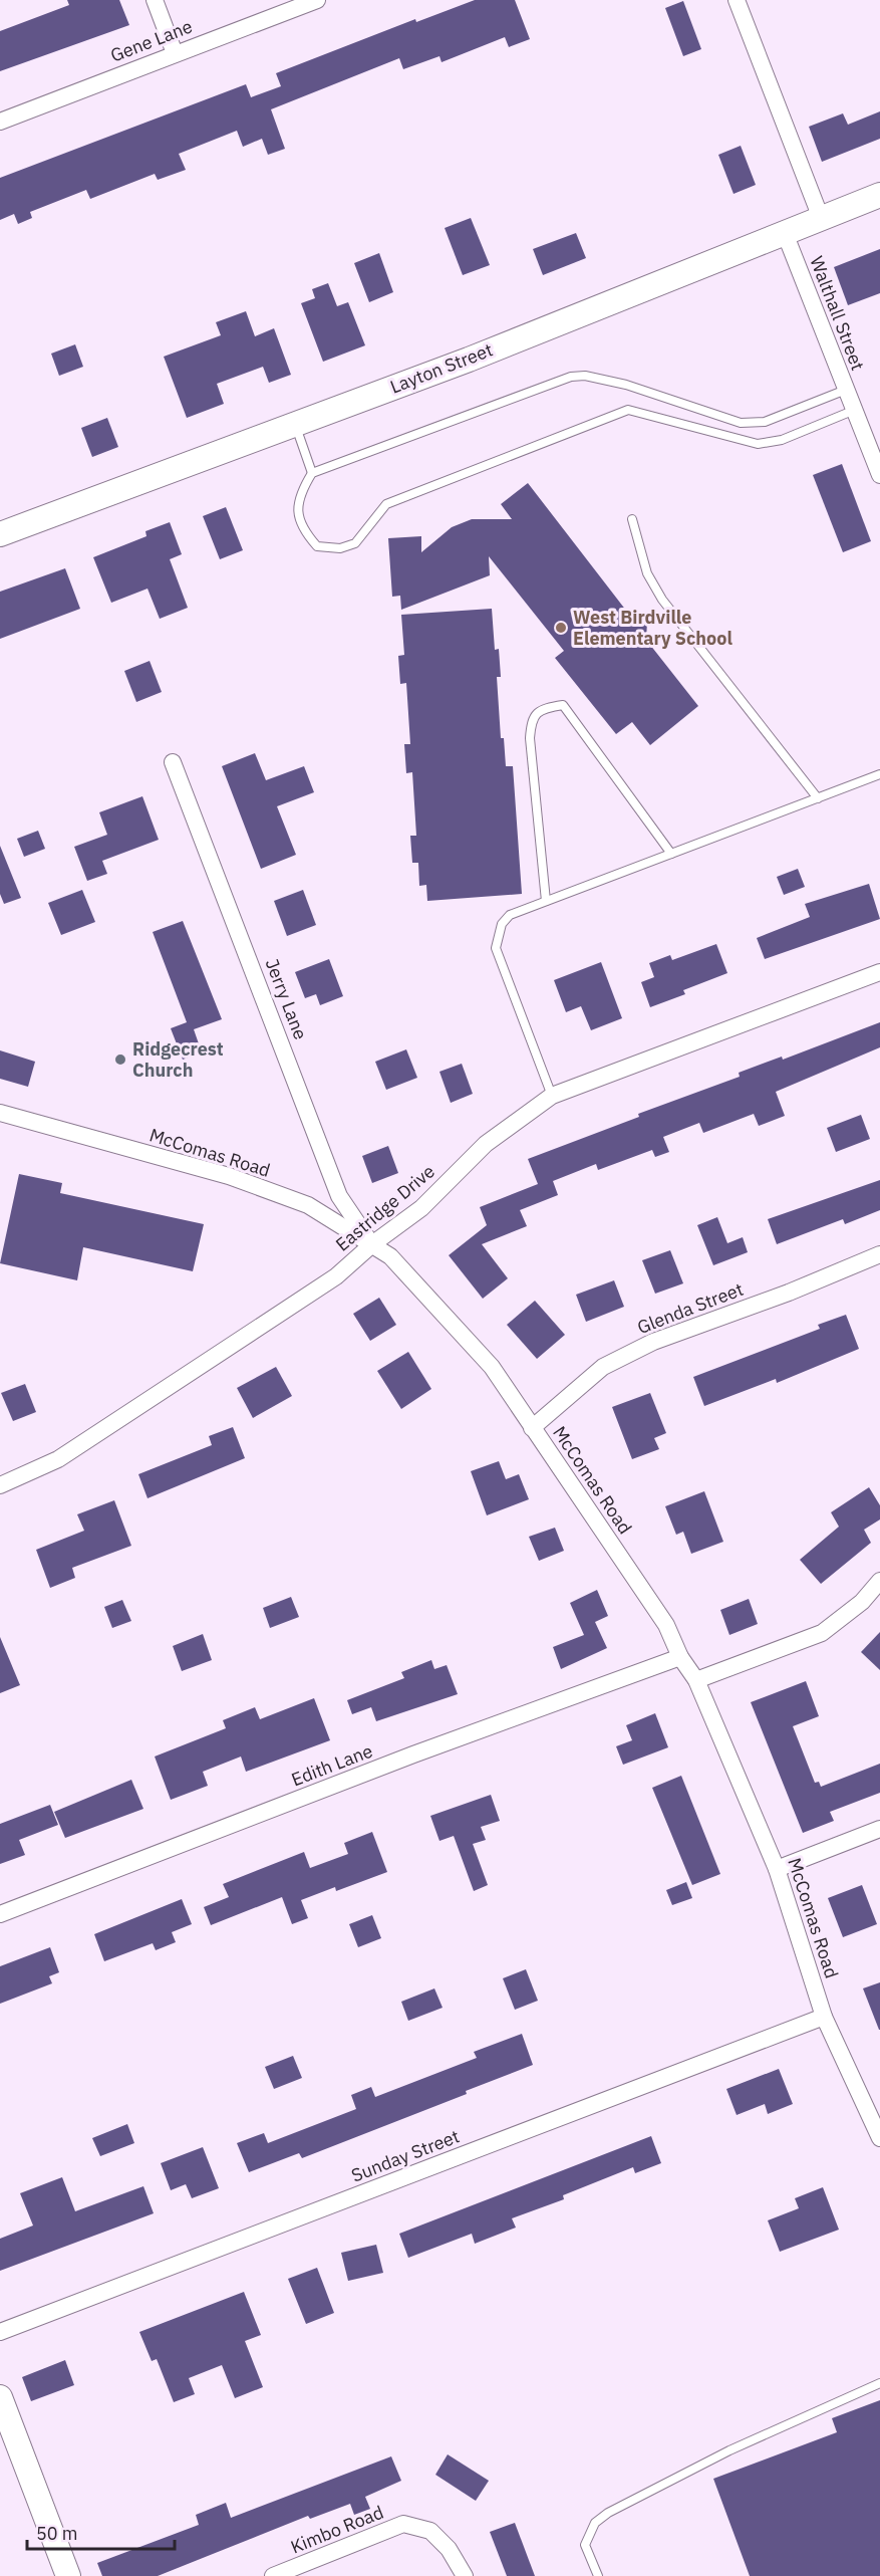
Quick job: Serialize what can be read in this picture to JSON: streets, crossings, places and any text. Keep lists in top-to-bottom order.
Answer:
{
  "streets": {
    "street": [
      "Gene Lane",
      "Walthall Street",
      "Layton Street",
      "Jerry Lane",
      "McComas Road",
      "Eastridge Drive",
      "Glenda Street",
      "Edith Lane",
      "Sunday Street",
      "Kimbo Road"
    ]
  },
  "crossings": [
    ["Walthall Street", "Layton Street"],
    ["Jerry Lane", "McComas Road"],
    ["Jerry Lane", "Eastridge Drive"],
    ["McComas Road", "Eastridge Drive"],
    ["McComas Road", "Glenda Street"],
    ["McComas Road", "Edith Lane"],
    ["McComas Road", "Sunday Street"]
  ],
  "places": ["West Birdville Elementary School", "Ridgecrest Church"],
  "scale_bar": "50 m"
}
